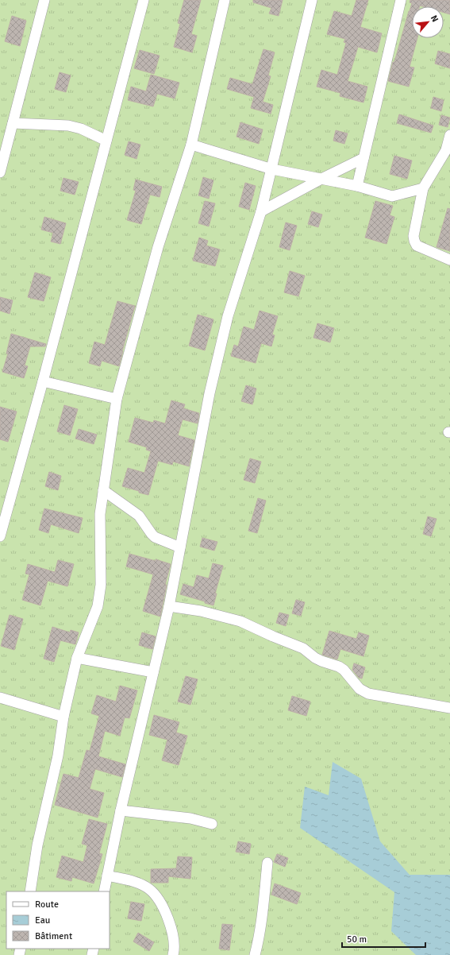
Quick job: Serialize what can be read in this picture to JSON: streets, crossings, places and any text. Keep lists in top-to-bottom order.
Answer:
{
  "legend": ["Route", "Eau", "Bâtiment"],
  "scale_bar": "50 m",
  "north": "top right"
}
